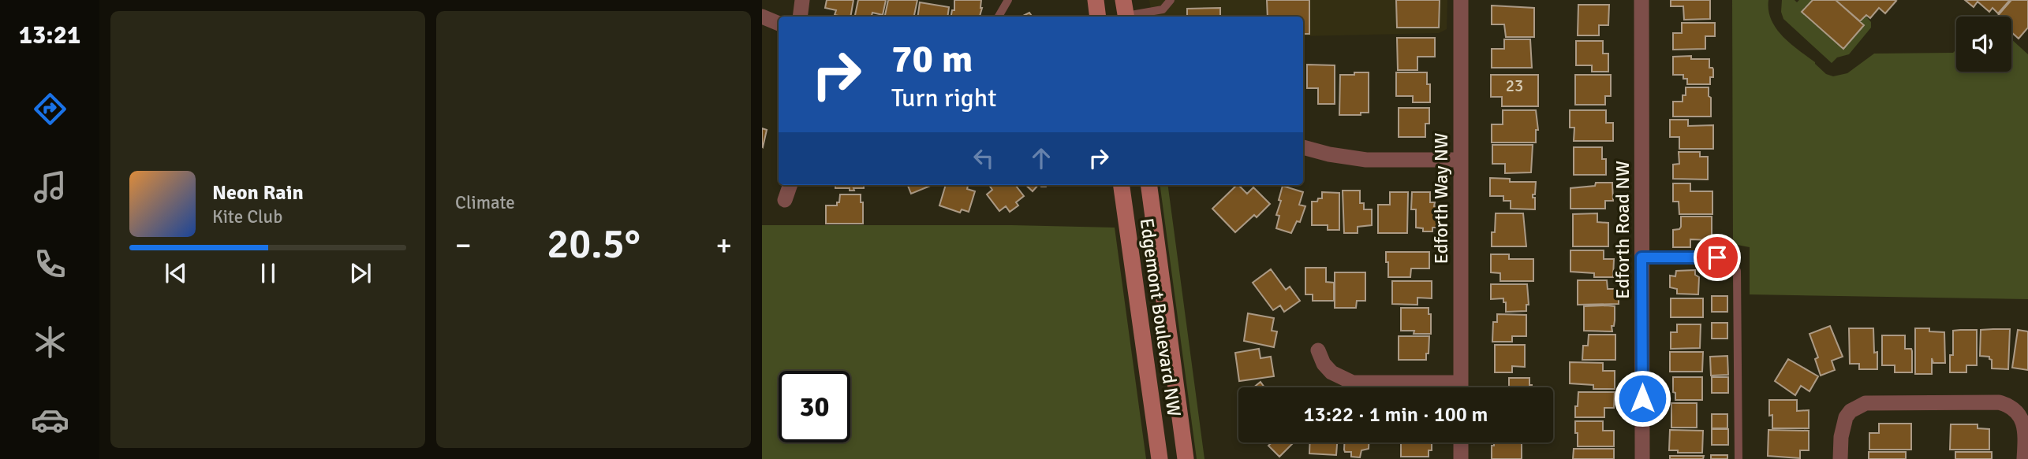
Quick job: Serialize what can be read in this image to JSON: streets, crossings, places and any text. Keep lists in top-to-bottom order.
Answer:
{
  "streets": {
    "main road": ["Edgemont Boulevard NW"],
    "street": ["Edforth Way NW", "Edforth Road NW"]
  },
  "house_numbers": ["23"],
  "page": {
    "tabs": "13:21",
    "tile": "Climate",
    "turn": ["70 m", "Turn right"],
    "song": ["Neon Rain", "Kite Club"],
    "heat": ["−", "20.5°", "+"],
    "limit": "30",
    "trip": "13:22 · 1 min · 100 m"
  }
}
